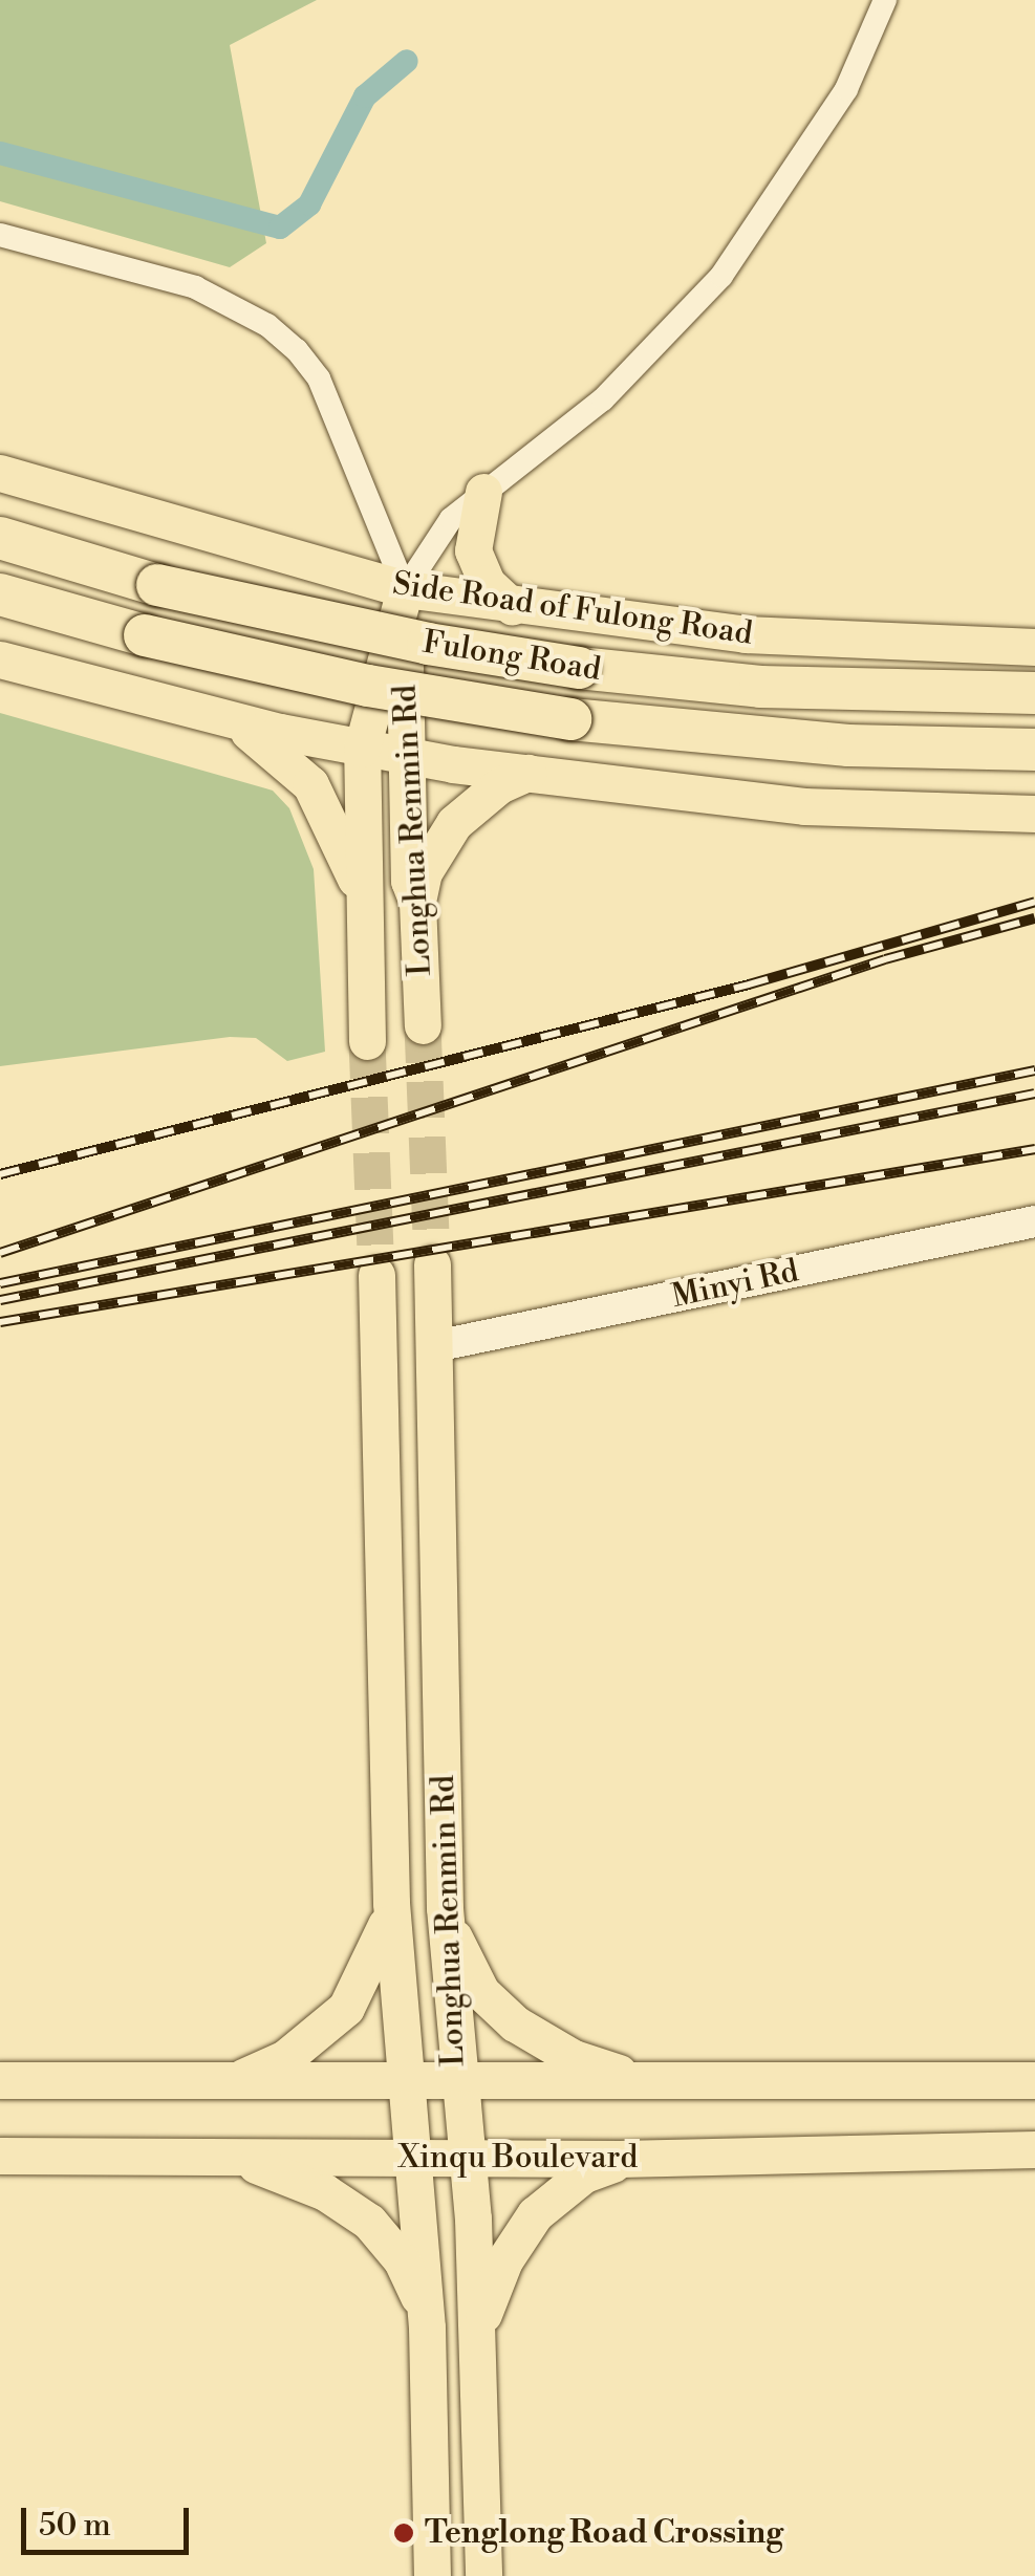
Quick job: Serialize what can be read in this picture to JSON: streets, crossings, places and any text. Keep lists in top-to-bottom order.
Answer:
{
  "streets": {
    "highway": ["Fulong Road"],
    "main road": ["Side Road of Fulong Road", "Longhua Renmin Rd", "Xinqu Boulevard"],
    "street": ["Minyi Rd"]
  },
  "crossings": [
    ["Side Road of Fulong Road", "Longhua Renmin Rd"],
    ["Longhua Renmin Rd", "Minyi Rd"],
    ["Longhua Renmin Rd", "Xinqu Boulevard"]
  ],
  "places": ["Tenglong Road Crossing"],
  "scale_bar": "50 m"
}
